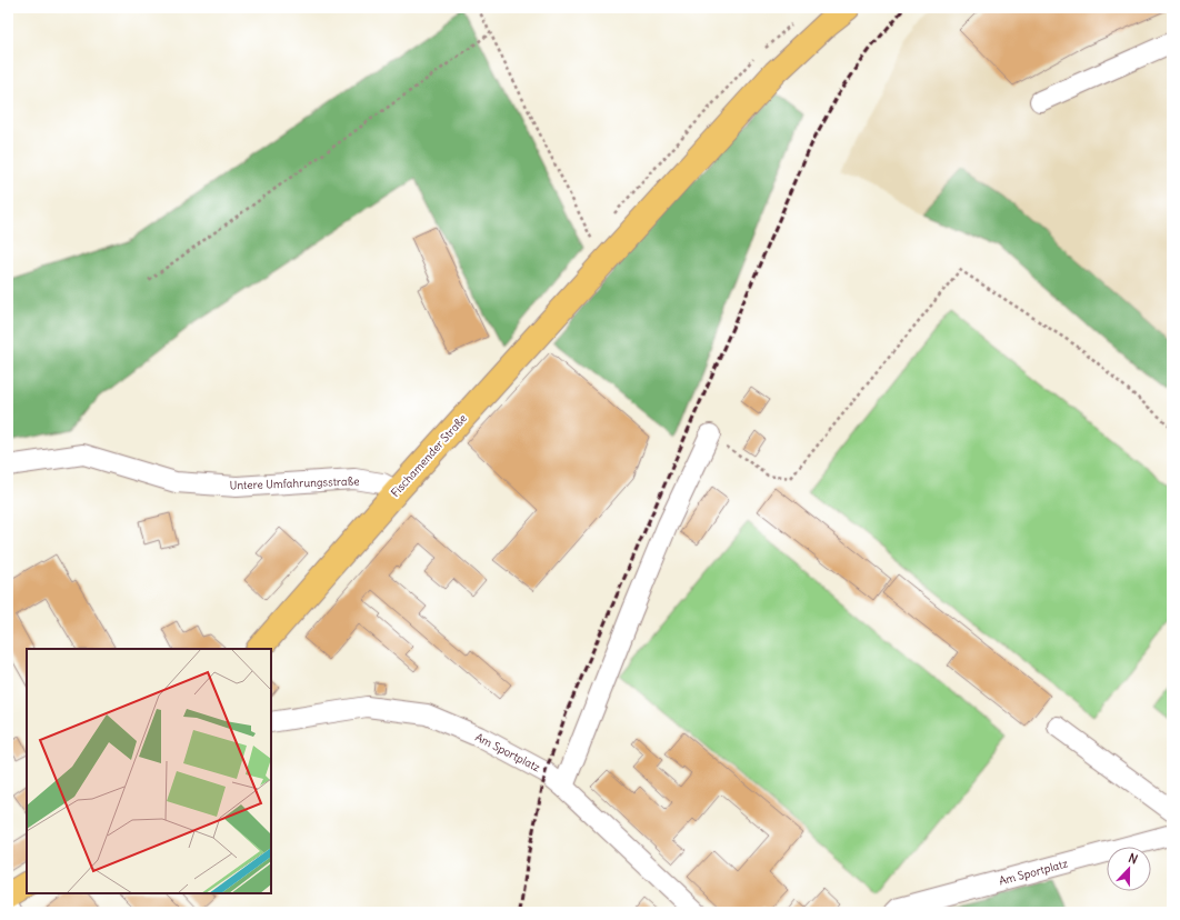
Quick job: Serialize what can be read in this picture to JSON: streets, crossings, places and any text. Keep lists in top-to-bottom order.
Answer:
{
  "streets": {
    "main road": ["Fischamender Straße"],
    "street": ["Untere Umfahrungsstraße", "Am Sportplatz"]
  },
  "crossings": [
    ["Fischamender Straße", "Untere Umfahrungsstraße"]
  ],
  "north": "top"
}
